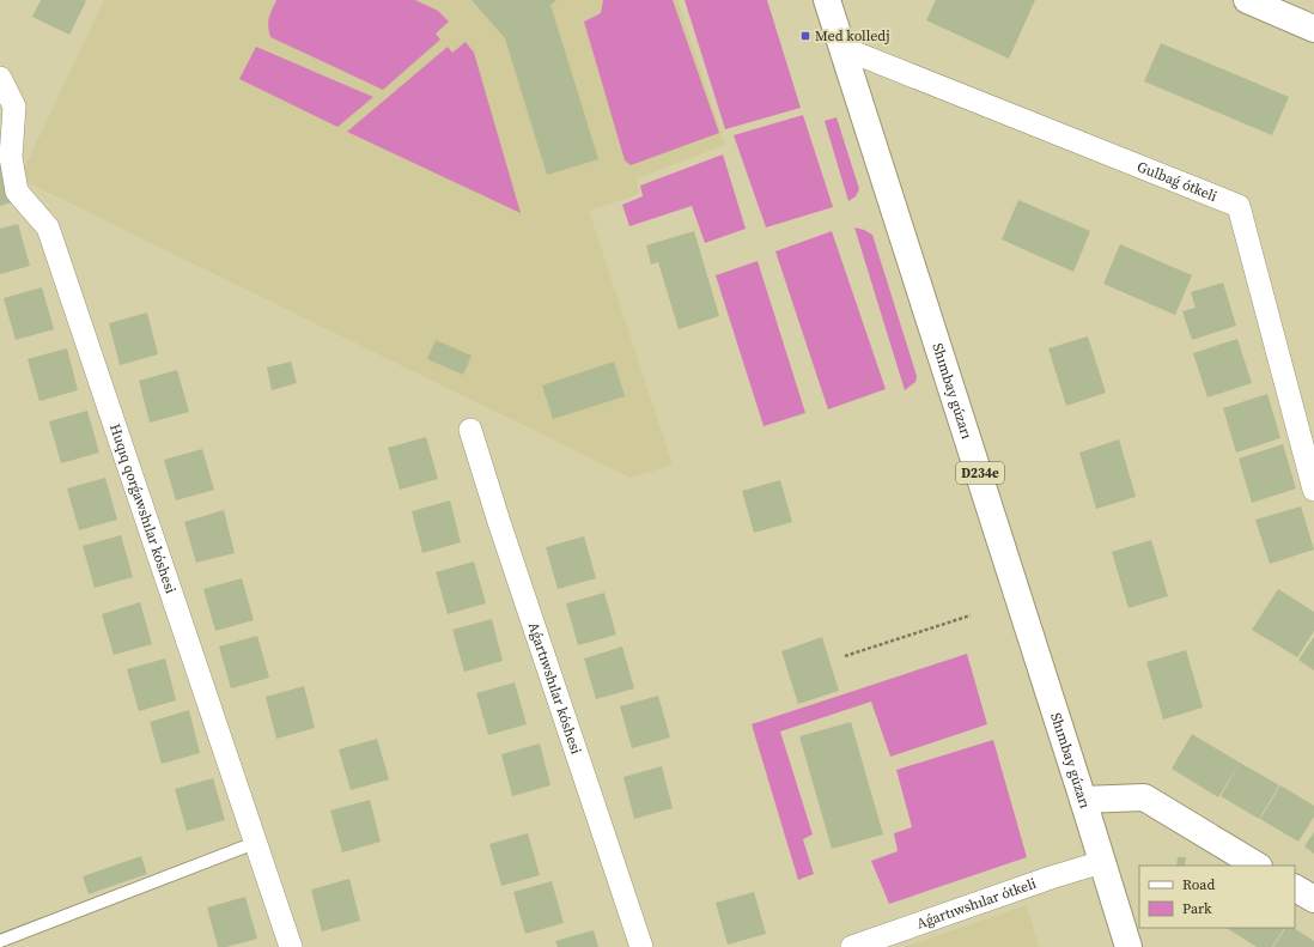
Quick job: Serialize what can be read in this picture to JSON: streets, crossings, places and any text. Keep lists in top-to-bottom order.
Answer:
{
  "streets": {
    "main road": ["Shımbay gúzarı", "D234e"],
    "street": [
      "Gulbaǵ ótkeli",
      "Huqıq qorǵawshılar kóshesi",
      "Aǵartıwshılar kóshesi",
      "Aǵartıwshılar ótkeli"
    ]
  },
  "crossings": [
    ["Gulbaǵ ótkeli", "Shımbay gúzarı"],
    ["Shımbay gúzarı", "Aǵartıwshılar ótkeli"]
  ],
  "places": {
    "transit": ["Med kolledj"]
  },
  "legend": ["Road", "Park"]
}
